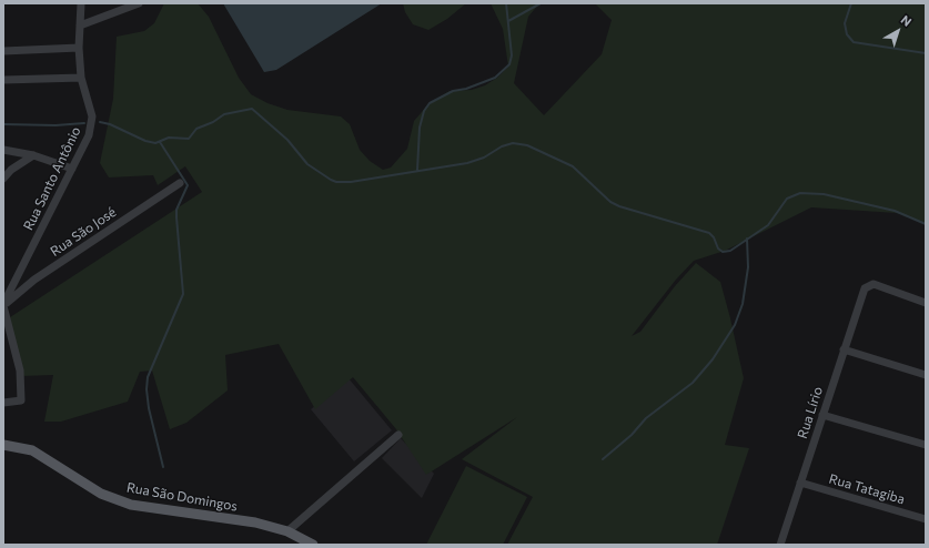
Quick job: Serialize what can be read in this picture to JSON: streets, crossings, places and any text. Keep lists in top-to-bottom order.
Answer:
{
  "streets": {
    "main road": ["Rua São Domingos"],
    "street": [
      "Rua Santo Antônio",
      "Rua São José",
      "Rua Lírio",
      "Rua Tatagiba"
    ]
  },
  "crossings": [
    ["Rua Santo Antônio", "Rua São José"],
    ["Rua Lírio", "Rua Tatagiba"]
  ],
  "north": "top right"
}
